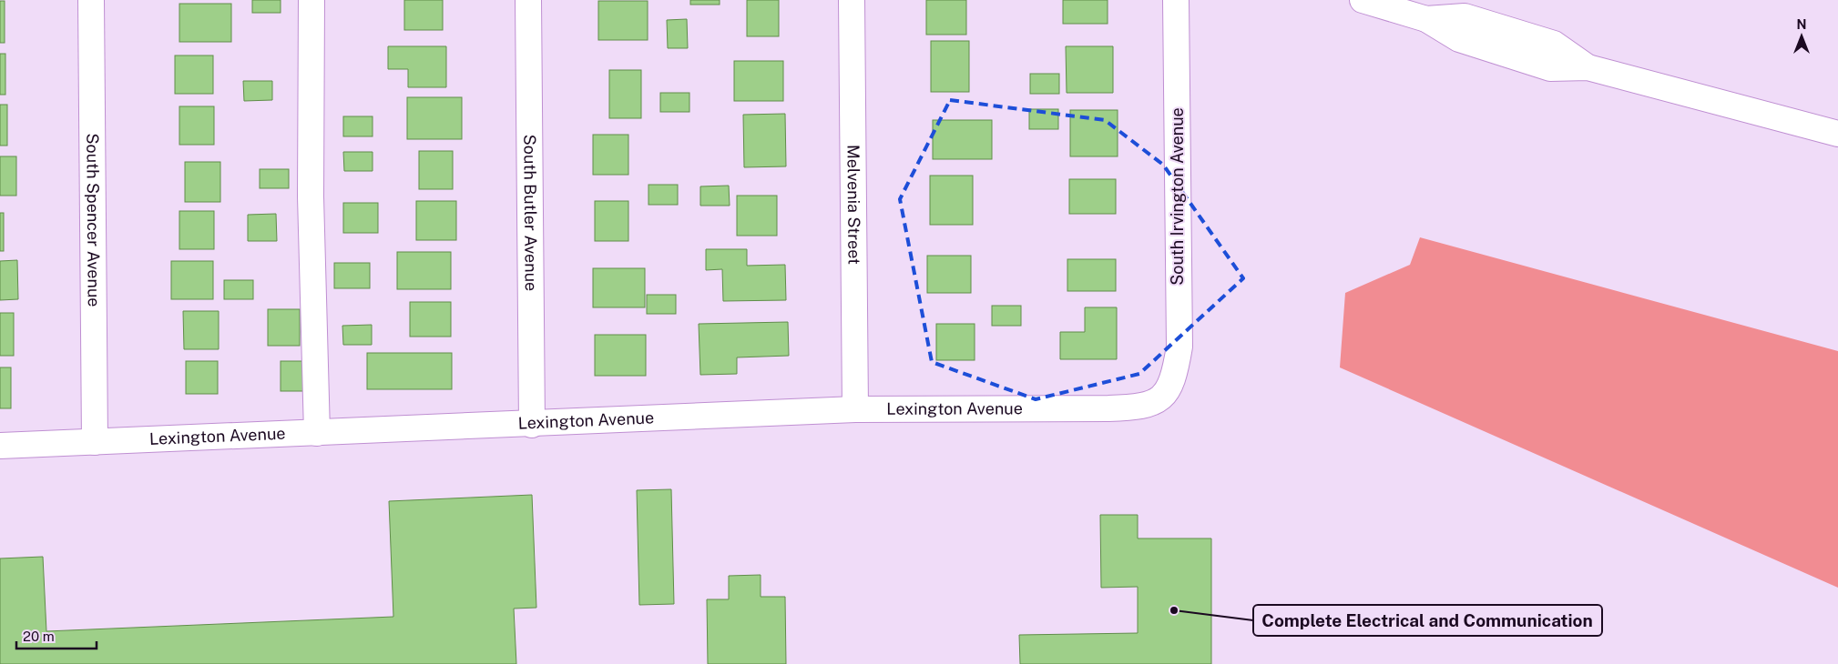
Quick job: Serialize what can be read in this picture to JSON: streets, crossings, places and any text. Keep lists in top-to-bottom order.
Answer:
{
  "streets": {
    "street": [
      "South Irvington Avenue",
      "Melvenia Street",
      "South Butler Avenue",
      "South Spencer Avenue",
      "Lexington Avenue"
    ]
  },
  "crossings": [
    ["South Irvington Avenue", "Lexington Avenue"],
    ["Melvenia Street", "Lexington Avenue"],
    ["South Butler Avenue", "Lexington Avenue"],
    ["South Spencer Avenue", "Lexington Avenue"]
  ],
  "places": ["Complete Electrical and Communication"],
  "scale_bar": "20 m",
  "north": "top"
}
